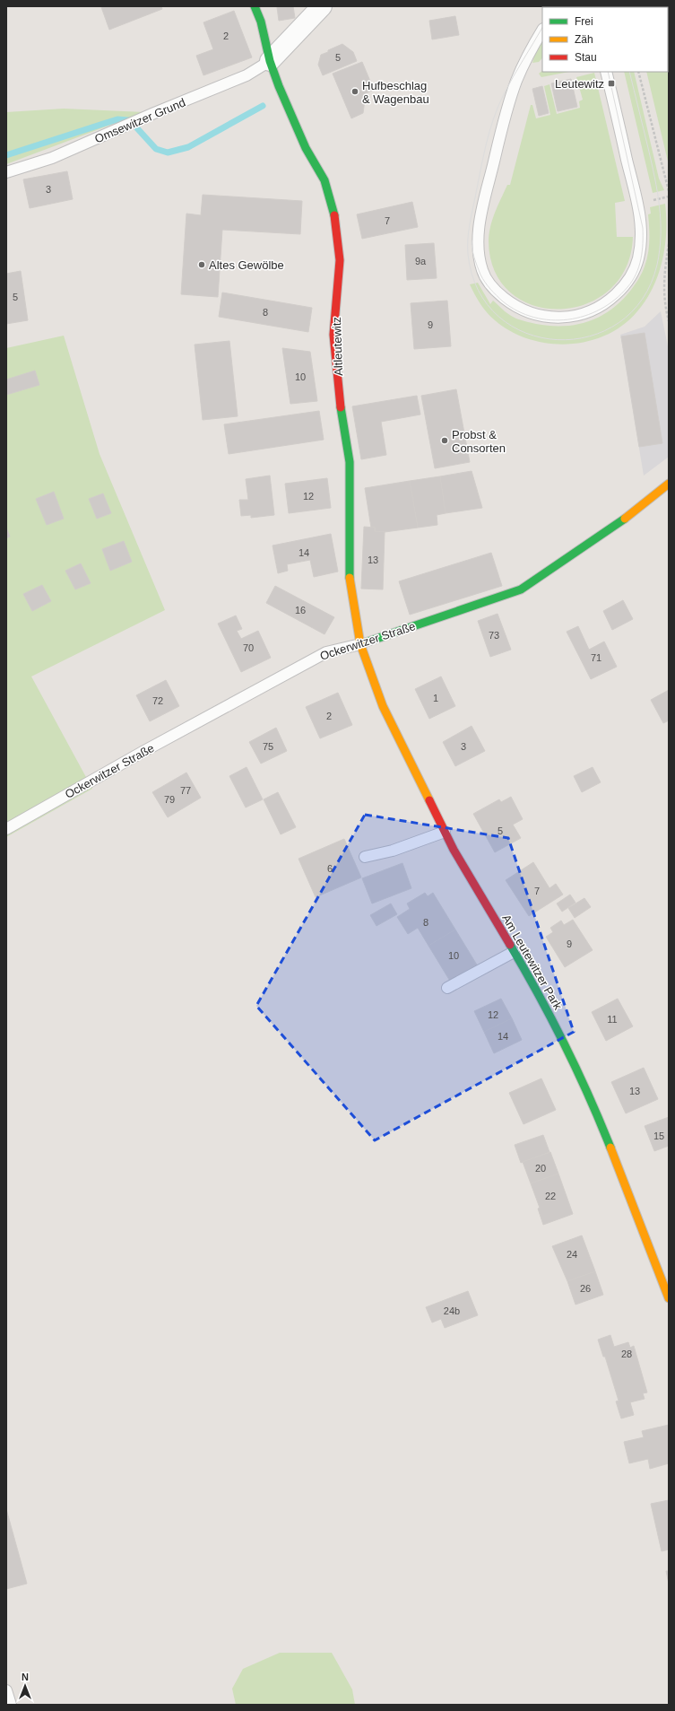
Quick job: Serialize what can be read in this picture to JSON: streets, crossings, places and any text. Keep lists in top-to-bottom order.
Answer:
{
  "streets": {
    "street": ["Altleutewitz", "Ockerwitzer Straße", "Am Leutewitzer Park"],
    "lane": ["Omsewitzer Grund"]
  },
  "crossings": [
    ["Omsewitzer Grund", "Altleutewitz"],
    ["Altleutewitz", "Ockerwitzer Straße"],
    ["Altleutewitz", "Am Leutewitzer Park"],
    ["Ockerwitzer Straße", "Am Leutewitzer Park"]
  ],
  "places": {
    "transit": ["Leutewitz"],
    "other": ["Hufbeschlag & Wagenbau", "Altes Gewölbe", "Probst & Consorten"]
  },
  "house_numbers": [
    "2",
    "5",
    "3",
    "7",
    "9a",
    "5",
    "8",
    "9",
    "10",
    "12",
    "14",
    "13",
    "16",
    "73",
    "70",
    "71",
    "1",
    "72",
    "2",
    "75",
    "3",
    "77",
    "79",
    "5",
    "6",
    "7",
    "8",
    "9",
    "10",
    "12",
    "11",
    "14",
    "13",
    "15",
    "20",
    "22",
    "24",
    "26",
    "24b",
    "28"
  ],
  "legend": ["Frei", "Zäh", "Stau"],
  "north": "top"
}
